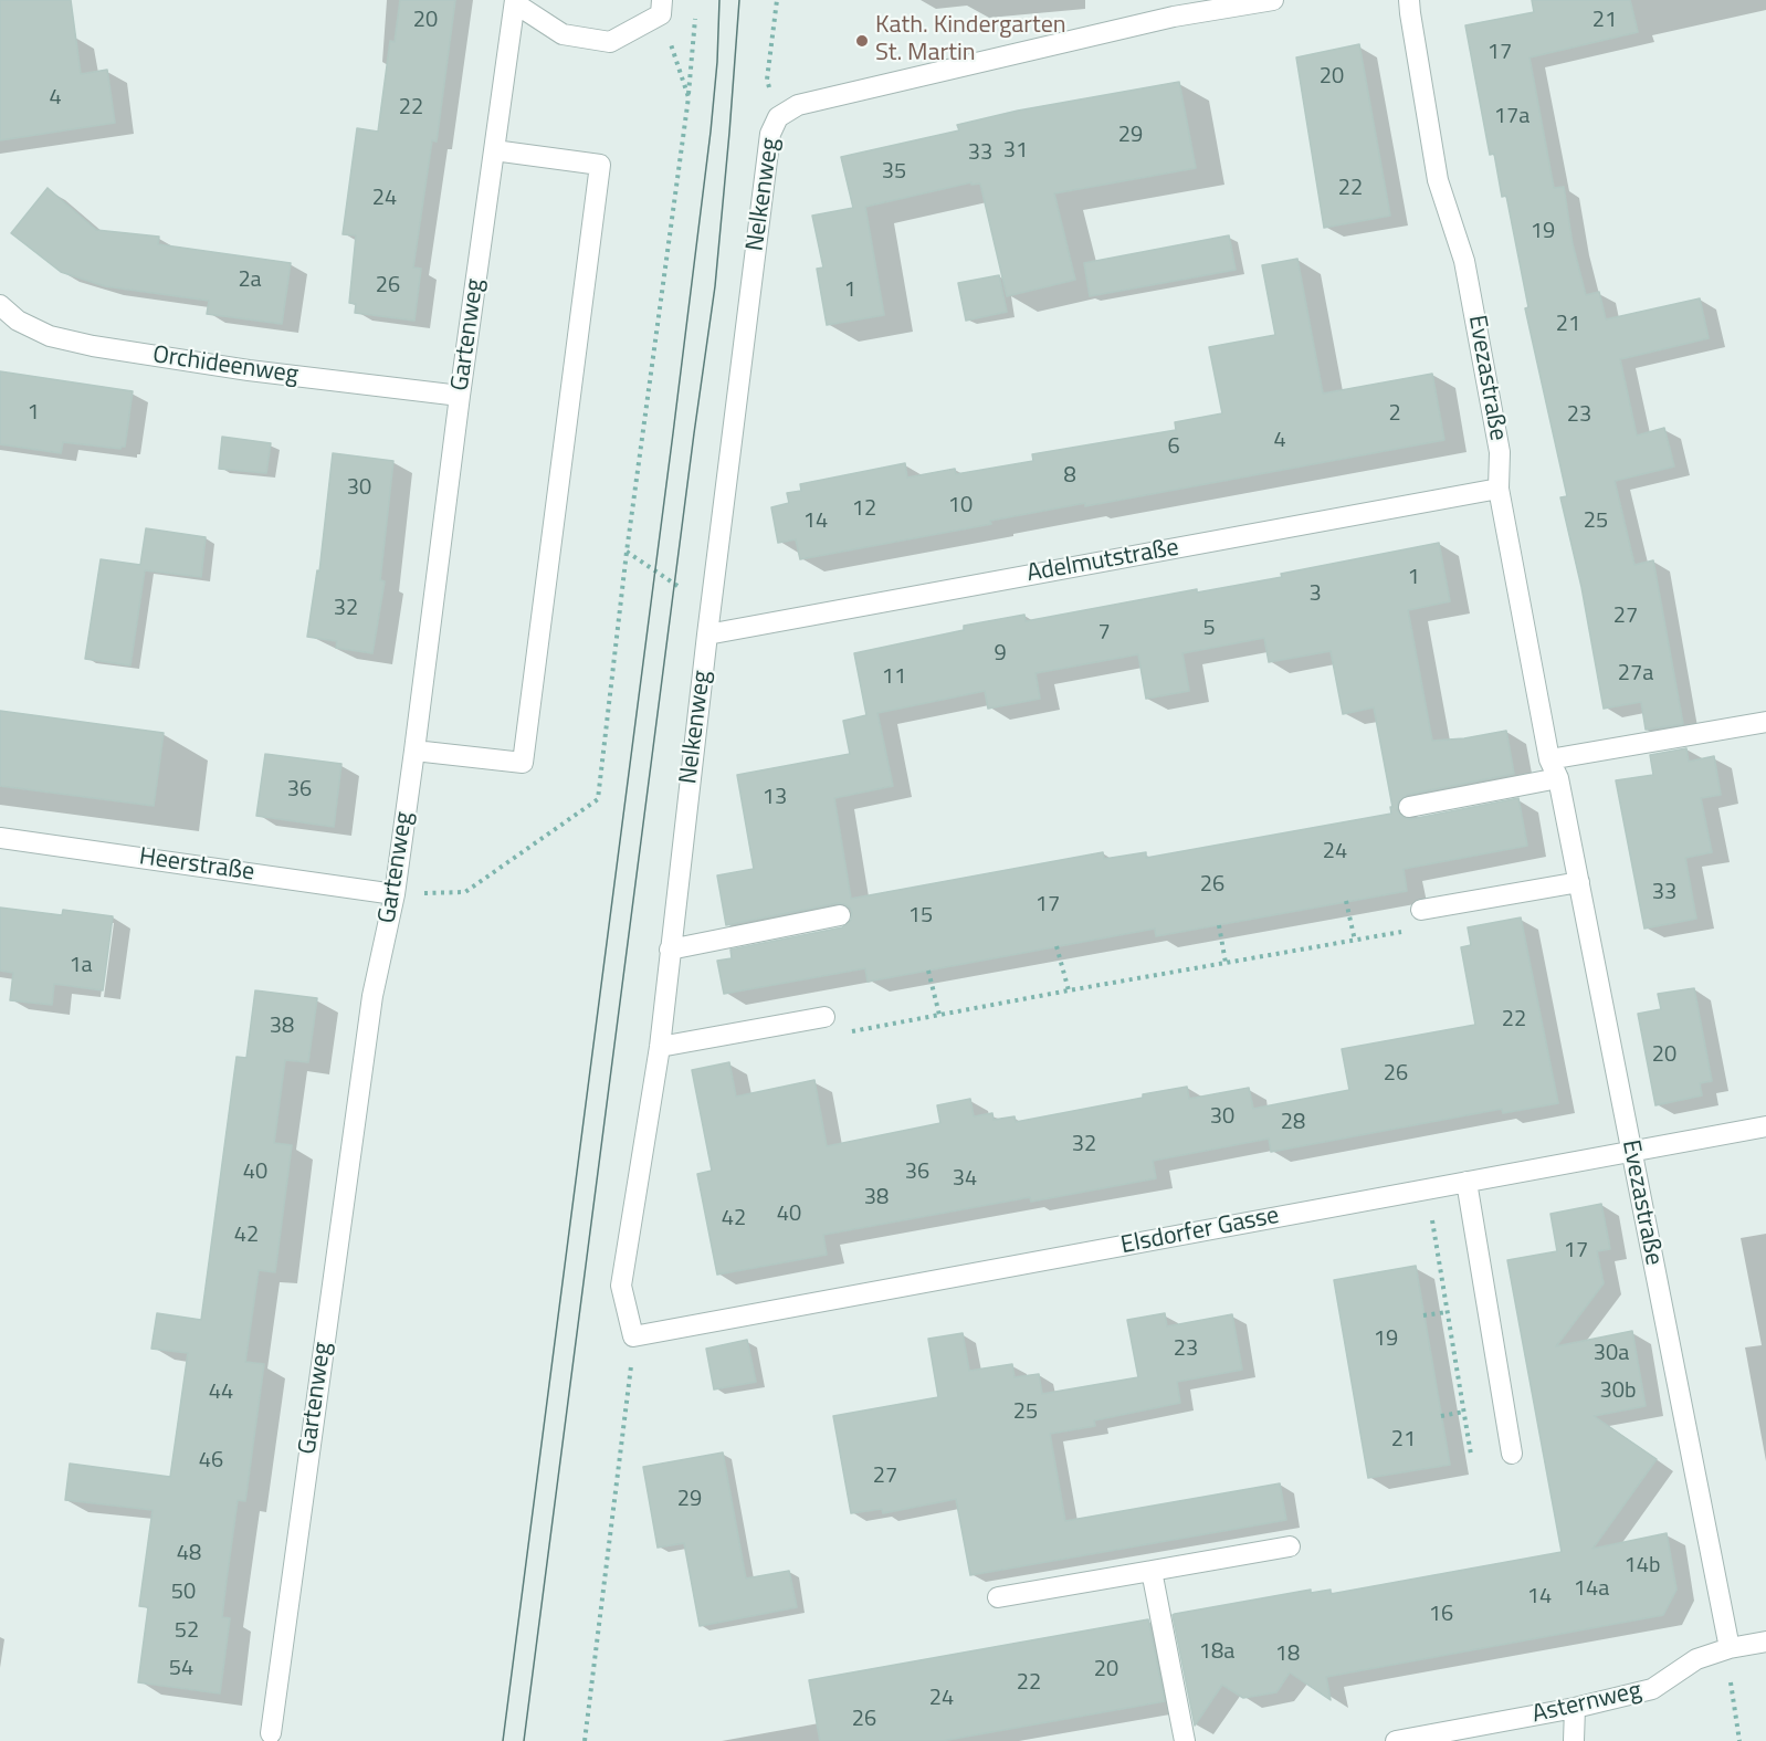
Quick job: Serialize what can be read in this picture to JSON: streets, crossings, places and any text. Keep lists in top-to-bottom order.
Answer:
{
  "streets": {
    "street": [
      "Nelkenweg",
      "Gartenweg",
      "Orchideenweg",
      "Evezastraße",
      "Adelmutstraße",
      "Heerstraße",
      "Elsdorfer Gasse",
      "Asternweg"
    ]
  },
  "crossings": [
    ["Nelkenweg", "Adelmutstraße"],
    ["Nelkenweg", "Elsdorfer Gasse"],
    ["Gartenweg", "Orchideenweg"],
    ["Gartenweg", "Heerstraße"],
    ["Evezastraße", "Adelmutstraße"],
    ["Evezastraße", "Elsdorfer Gasse"],
    ["Evezastraße", "Asternweg"]
  ],
  "places": ["Kath. Kindergarten St. Martin"],
  "house_numbers": [
    "20",
    "21",
    "17",
    "20",
    "4",
    "22",
    "17a",
    "29",
    "31",
    "33",
    "35",
    "22",
    "24",
    "19",
    "2a",
    "26",
    "1",
    "21",
    "1",
    "2",
    "23",
    "4",
    "6",
    "8",
    "30",
    "10",
    "12",
    "14",
    "25",
    "1",
    "3",
    "32",
    "27",
    "5",
    "7",
    "9",
    "27a",
    "11",
    "36",
    "13",
    "24",
    "26",
    "33",
    "17",
    "15",
    "1a",
    "22",
    "38",
    "20",
    "26",
    "30",
    "28",
    "32",
    "40",
    "36",
    "34",
    "38",
    "40",
    "42",
    "42",
    "17",
    "19",
    "23",
    "30a",
    "30b",
    "44",
    "25",
    "21",
    "46",
    "27",
    "29",
    "48",
    "14b",
    "14a",
    "50",
    "14",
    "16",
    "52",
    "18a",
    "18",
    "54",
    "20",
    "22",
    "24",
    "26"
  ]
}
